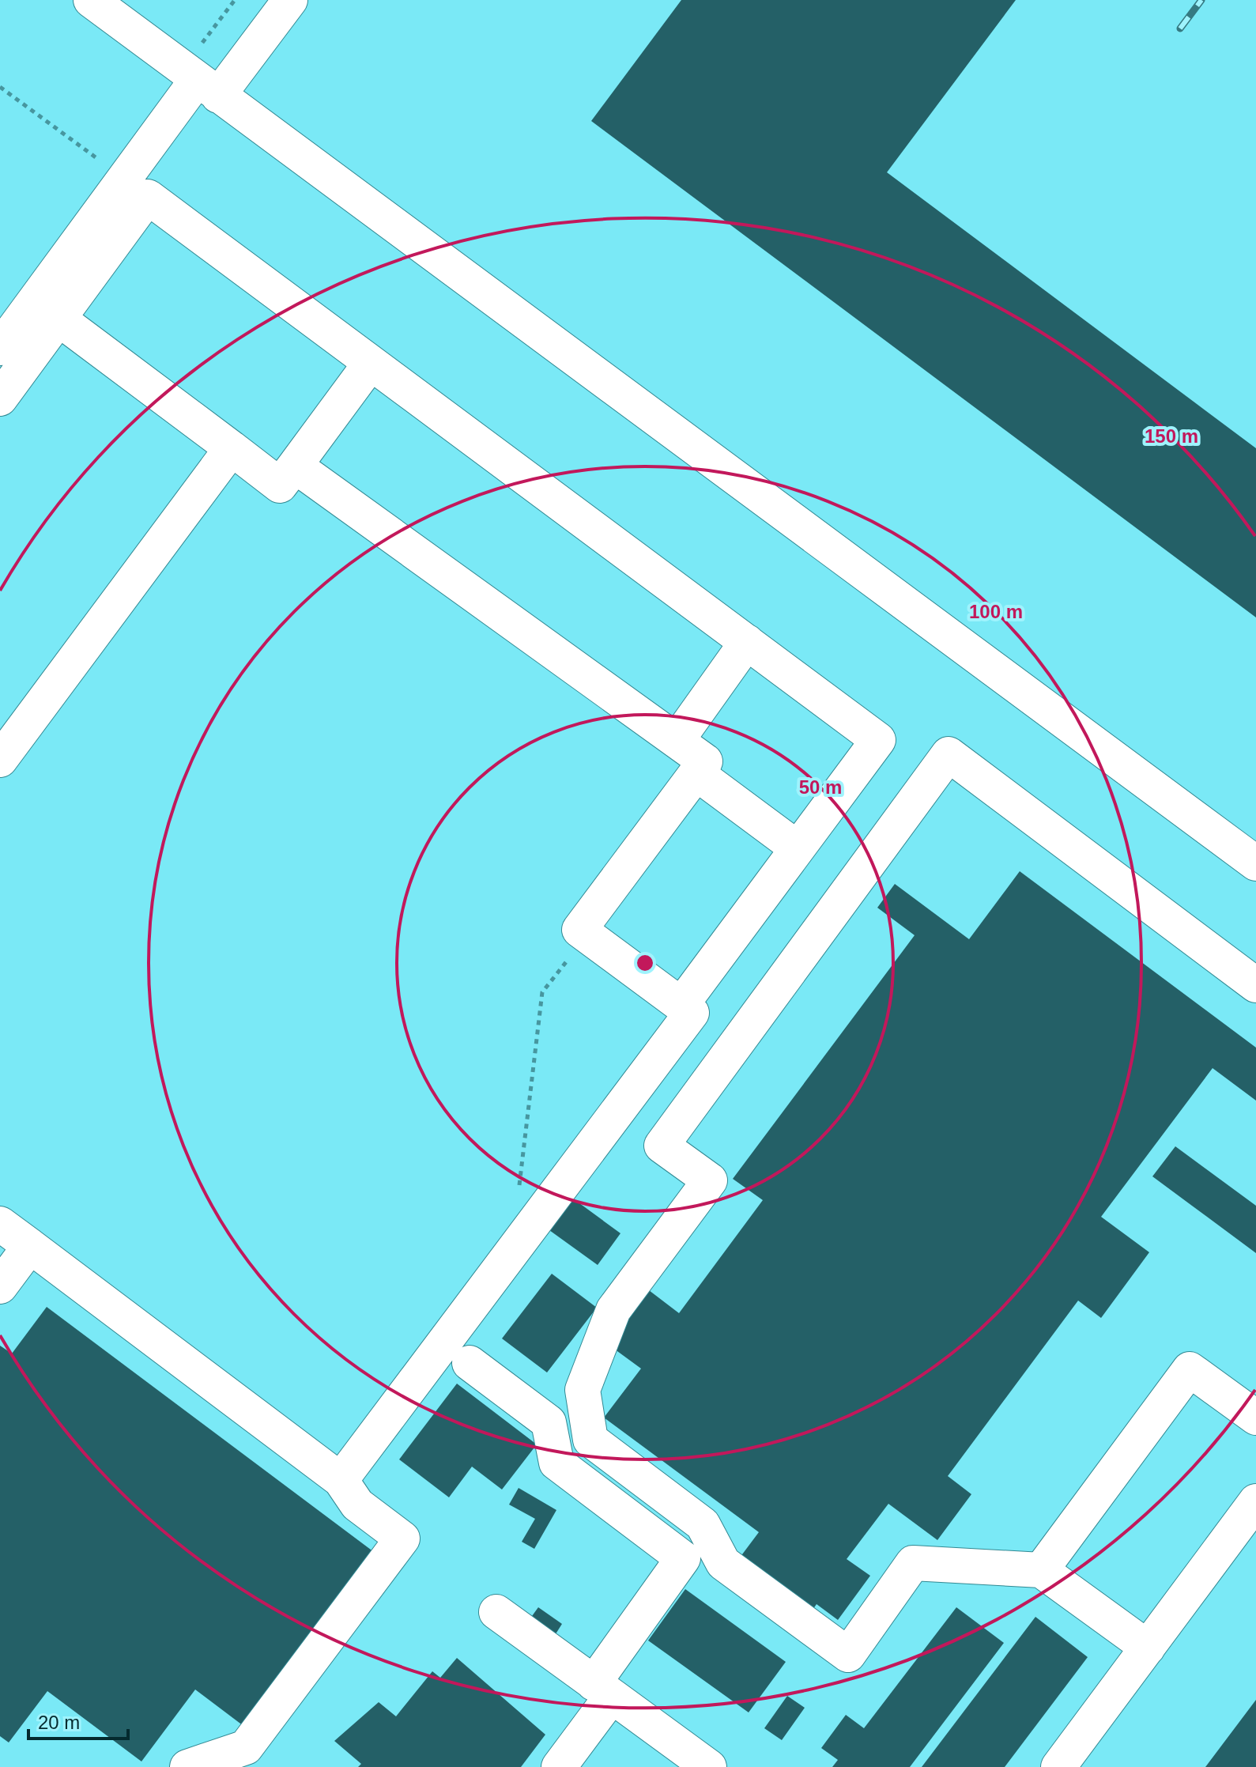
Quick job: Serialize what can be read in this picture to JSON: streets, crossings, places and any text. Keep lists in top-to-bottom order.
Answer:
{
  "scale_bar": "20 m",
  "rings": ["150 m", "100 m", "50 m"]
}
